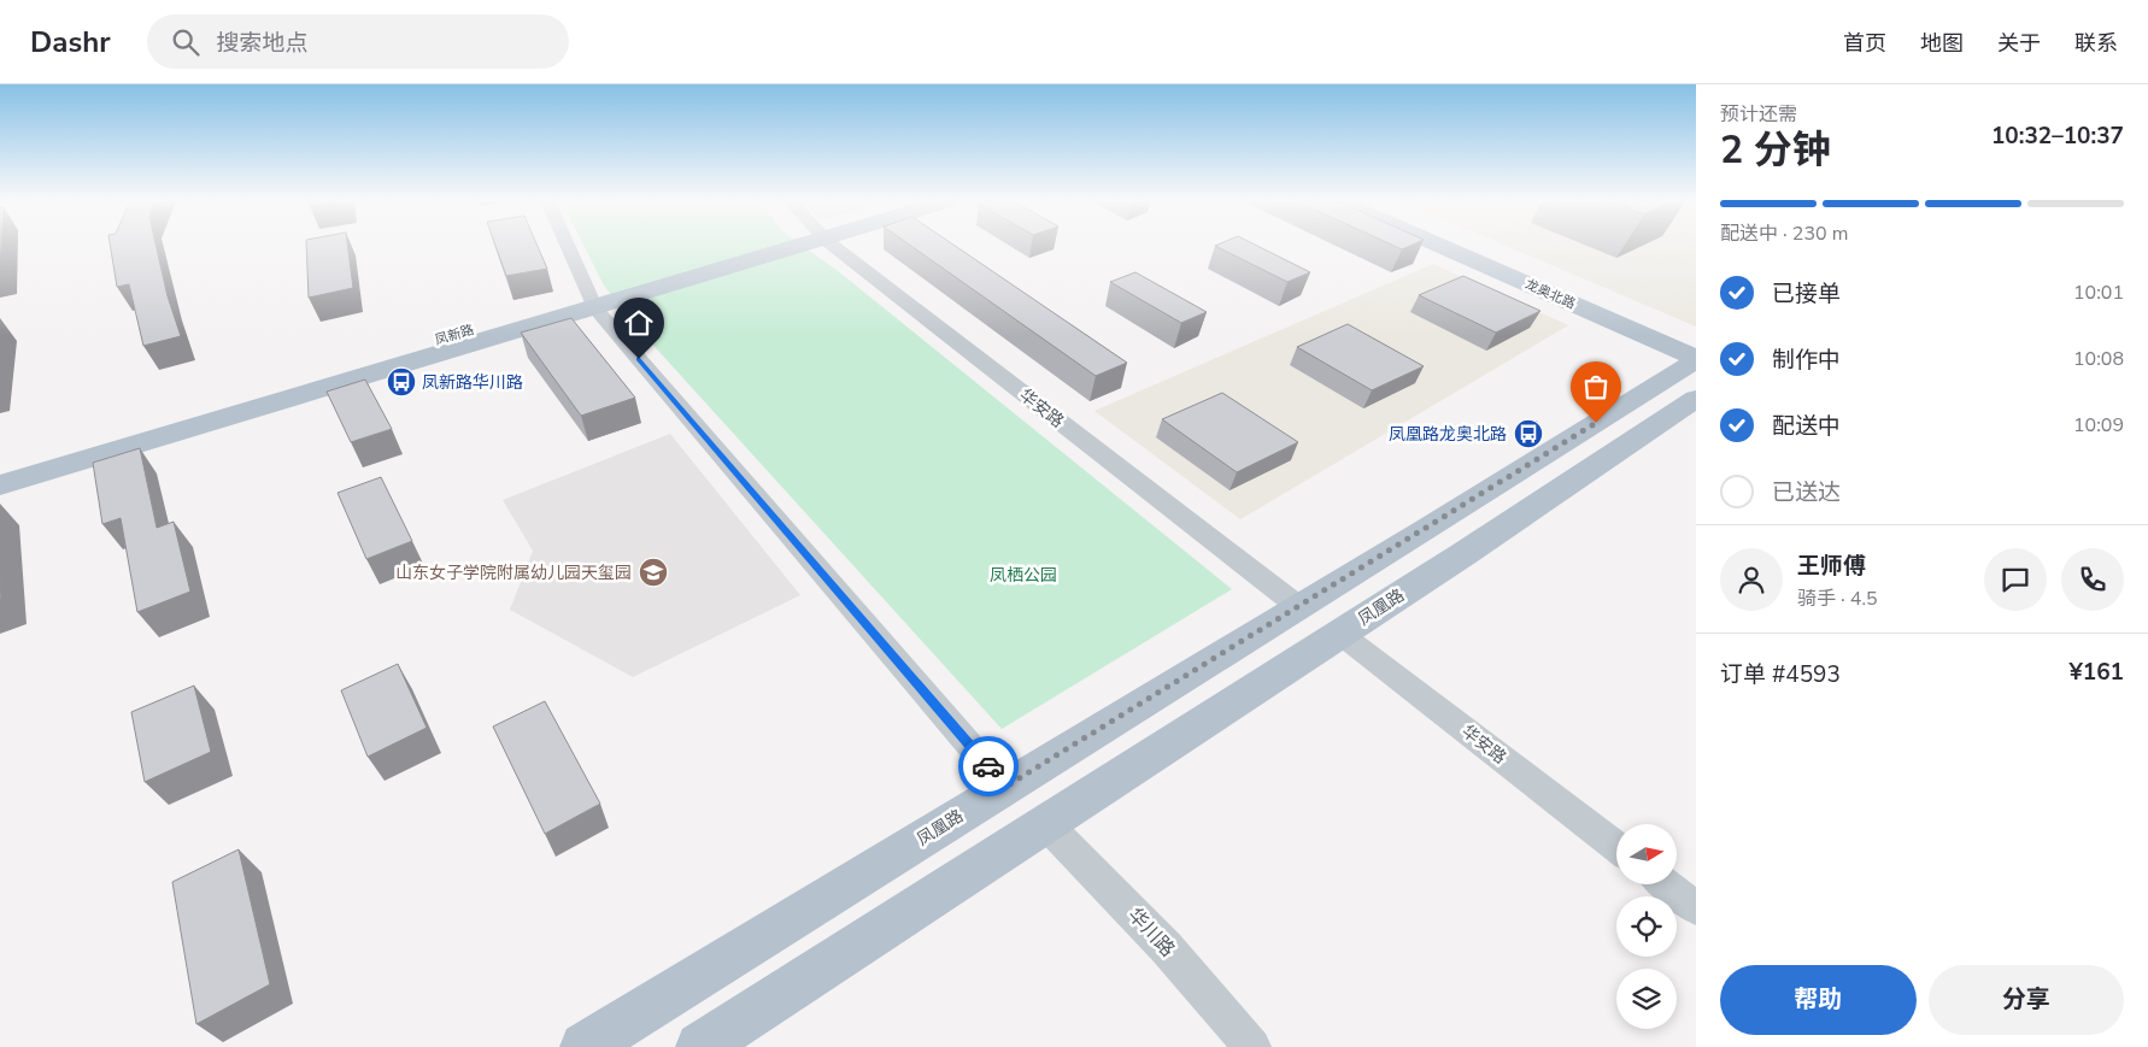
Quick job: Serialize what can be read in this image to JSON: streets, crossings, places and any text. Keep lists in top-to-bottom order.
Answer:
{
  "streets": {
    "main road": ["龙奥北路", "凤新路", "凤凰路"],
    "street": ["华安路", "华川路"]
  },
  "crossings": [
    ["龙奥北路", "凤凰路"],
    ["华安路", "凤凰路"],
    ["凤凰路", "华川路"]
  ],
  "parks": ["凤栖公园"],
  "places": {
    "bus stop": ["凤新路华川路", "凤凰路龙奥北路"],
    "school or university": ["山东女子学院附属幼儿园天玺园"]
  },
  "north": "right",
  "page": {
    "header": "Dashr",
    "search": "搜索地点",
    "nav": [
      "首页",
      "地图",
      "关于",
      "联系"
    ],
    "heading": ["2 分钟", "预计还需", "10:32–10:37"],
    "panel": [
      "王师傅",
      "骑手 · 4.5",
      "订单 #4593",
      "¥161"
    ],
    "bar": "配送中 · 230 m",
    "list": [
      ["已接单", "10:01"],
      ["制作中", "10:08"],
      ["配送中", "10:09"],
      "已送达"
    ],
    "buttons": ["帮助", "分享"]
  }
}
